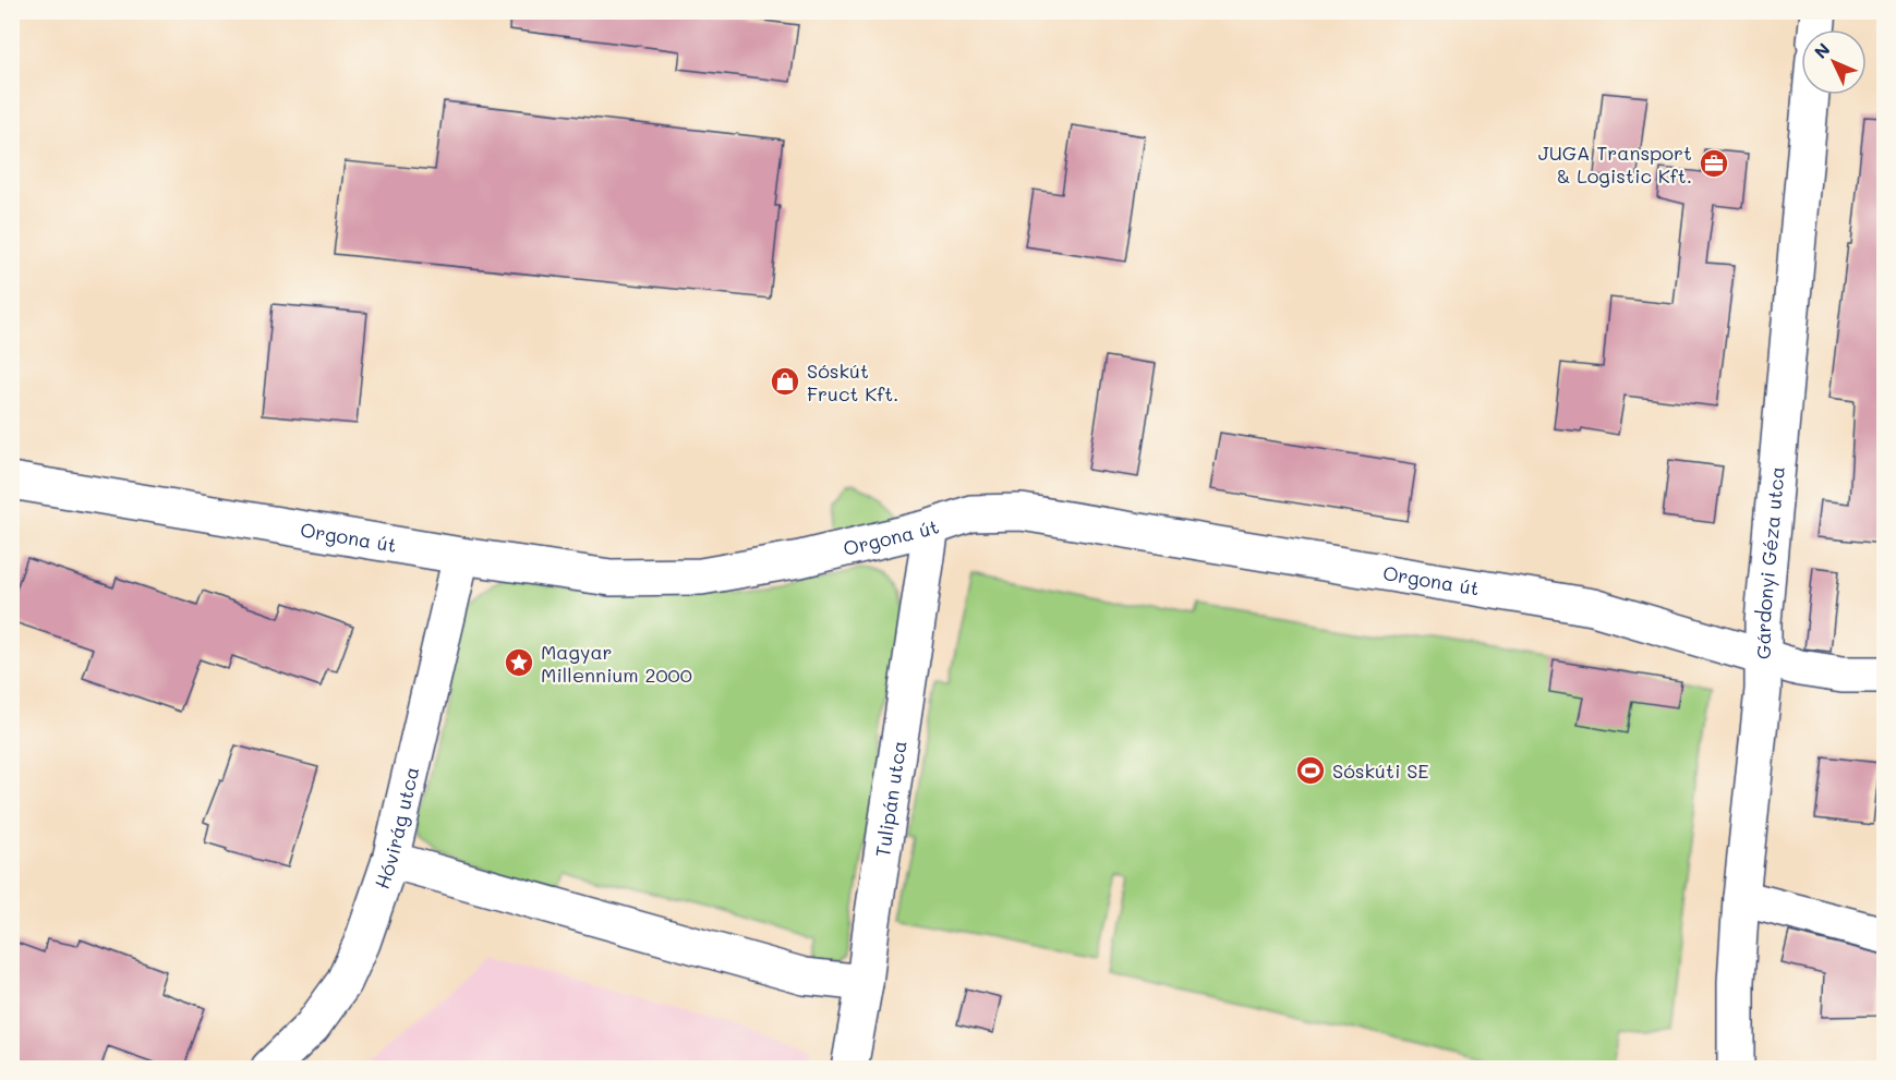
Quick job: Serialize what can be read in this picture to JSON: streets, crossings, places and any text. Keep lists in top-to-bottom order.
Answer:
{
  "streets": {
    "street": [
      "Orgona út",
      "Gárdonyi Géza utca",
      "Tulipán utca",
      "Hóvirág utca"
    ]
  },
  "crossings": [
    ["Orgona út", "Gárdonyi Géza utca"],
    ["Orgona út", "Tulipán utca"],
    ["Orgona út", "Hóvirág utca"]
  ],
  "places": {
    "office": ["JUGA Transport & Logistic Kft."],
    "shop": ["Sóskút Fruct Kft."],
    "place": ["Magyar Millennium 2000"],
    "sports": ["Sóskúti SE"]
  },
  "north": "top left"
}
